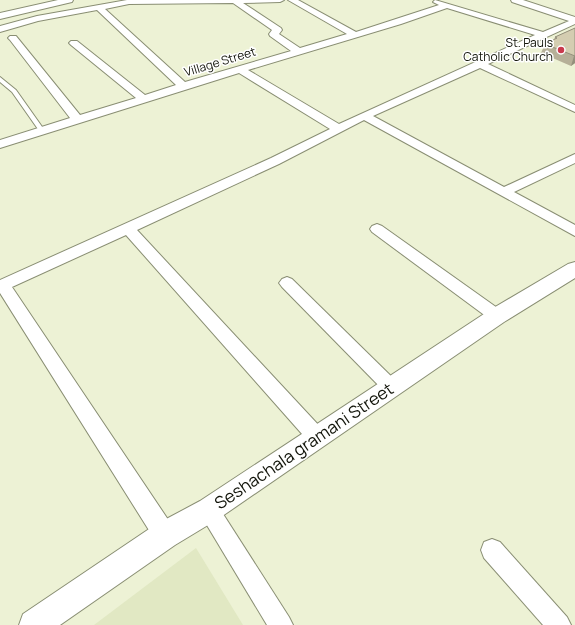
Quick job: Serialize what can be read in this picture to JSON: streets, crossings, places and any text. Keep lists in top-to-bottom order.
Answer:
{
  "streets": {
    "street": ["Village Street", "Seshachala gramani Street"]
  },
  "places": ["St. Pauls Catholic Church"]
}
